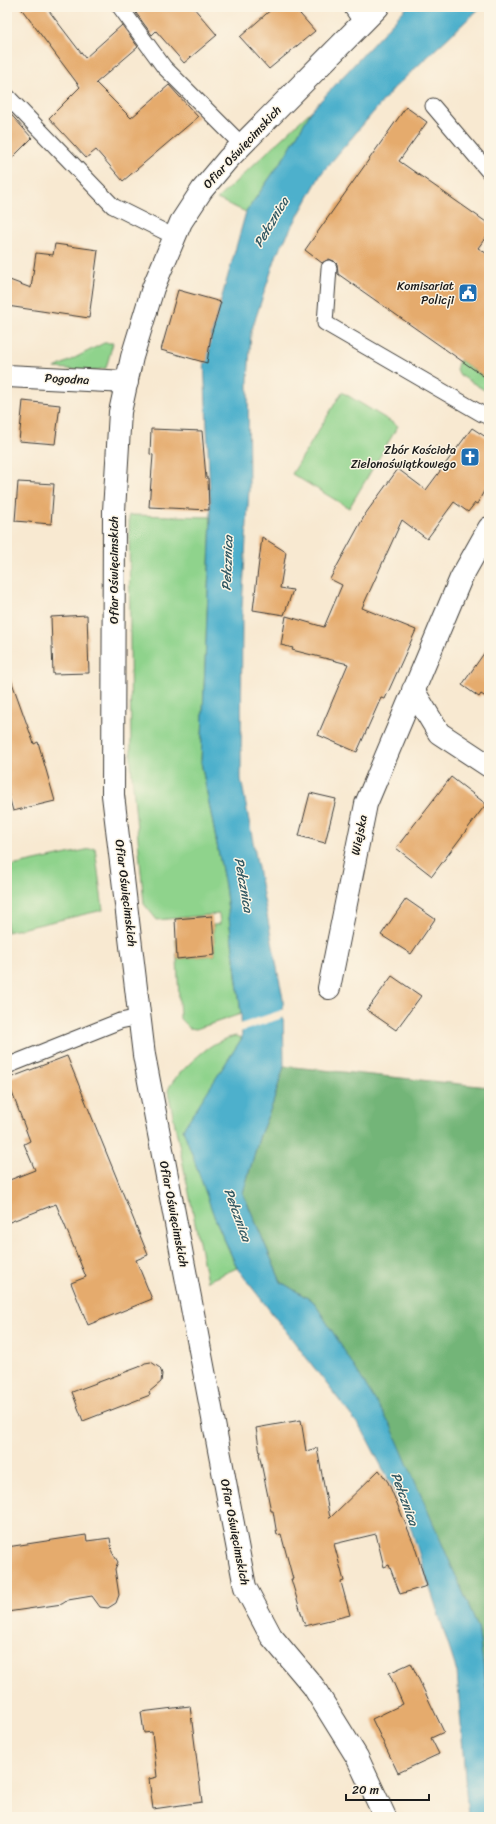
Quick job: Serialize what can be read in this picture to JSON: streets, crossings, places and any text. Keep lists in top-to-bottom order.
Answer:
{
  "streets": {
    "street": ["Ofiar Oświęcimskich", "Pogodna", "Wiejska"]
  },
  "crossings": [
    ["Ofiar Oświęcimskich", "Pogodna"]
  ],
  "water": ["Pełcznica"],
  "places": {
    "public building": ["Komisariat Policji"],
    "church": ["Zbór Kościoła Zielonoświątkowego"]
  },
  "scale_bar": "20 m"
}
